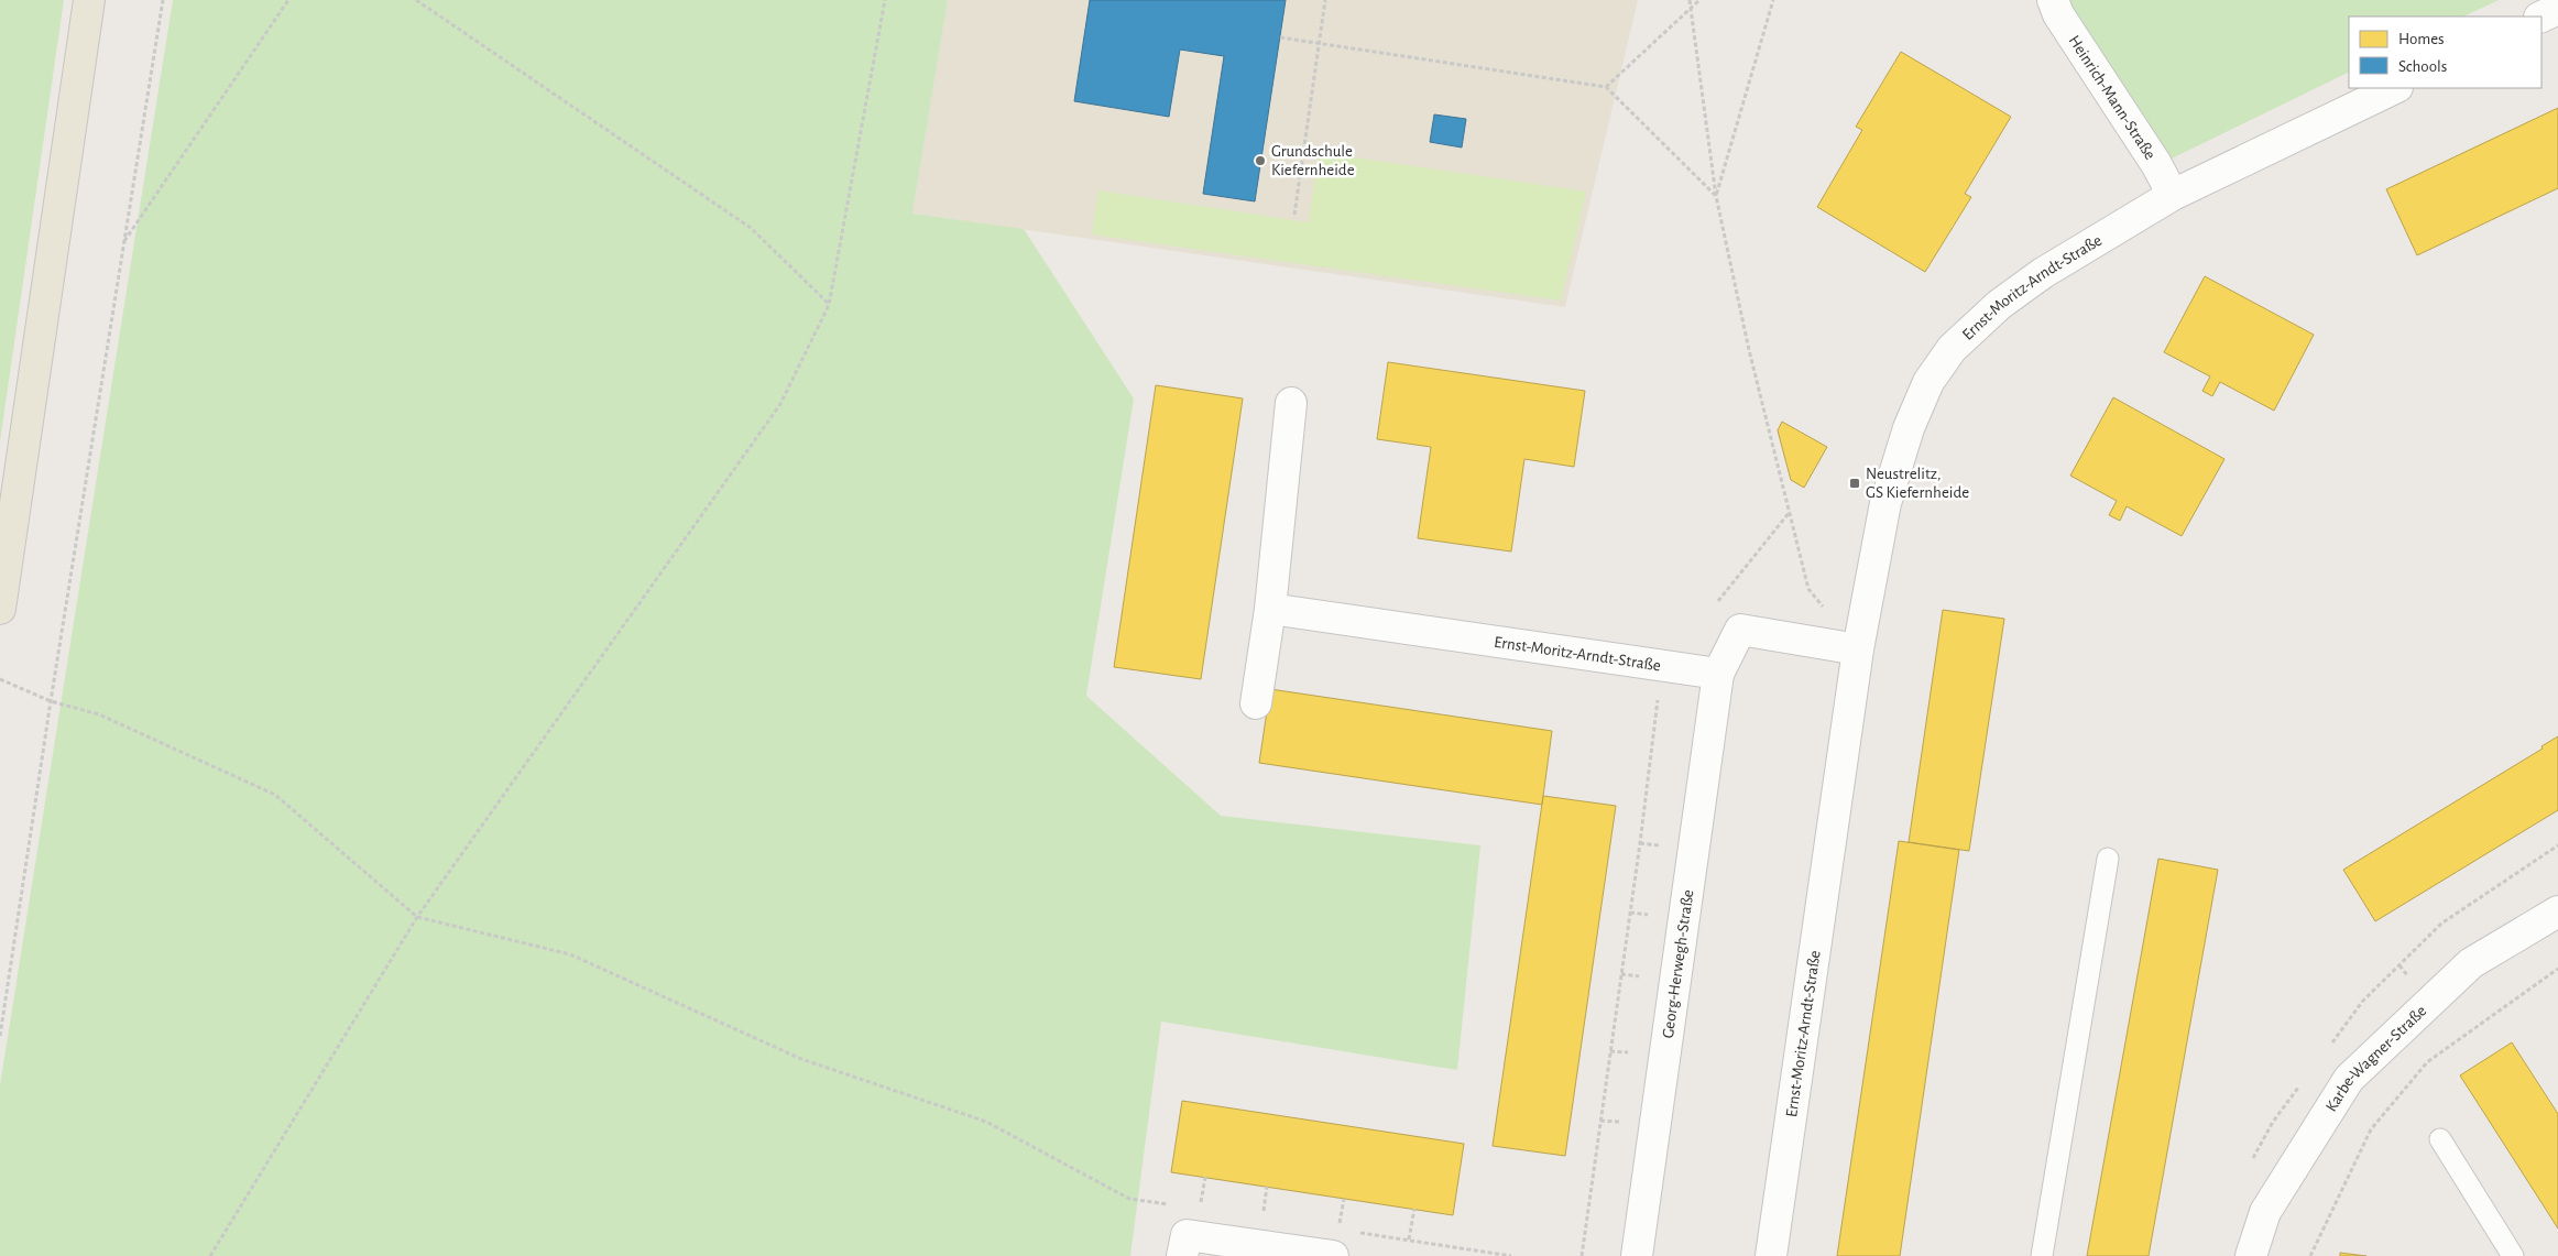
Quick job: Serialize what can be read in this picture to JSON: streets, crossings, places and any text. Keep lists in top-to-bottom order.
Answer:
{
  "streets": {
    "street": [
      "Heinrich-Mann-Straße",
      "Ernst-Moritz-Arndt-Straße",
      "Georg-Herwegh-Straße",
      "Karbe-Wagner-Straße"
    ]
  },
  "crossings": [
    ["Heinrich-Mann-Straße", "Ernst-Moritz-Arndt-Straße"],
    ["Ernst-Moritz-Arndt-Straße", "Georg-Herwegh-Straße"]
  ],
  "places": {
    "other": ["Grundschule Kiefernheide"],
    "transit": ["Neustrelitz, GS Kiefernheide"]
  },
  "legend": ["Homes", "Schools"]
}
